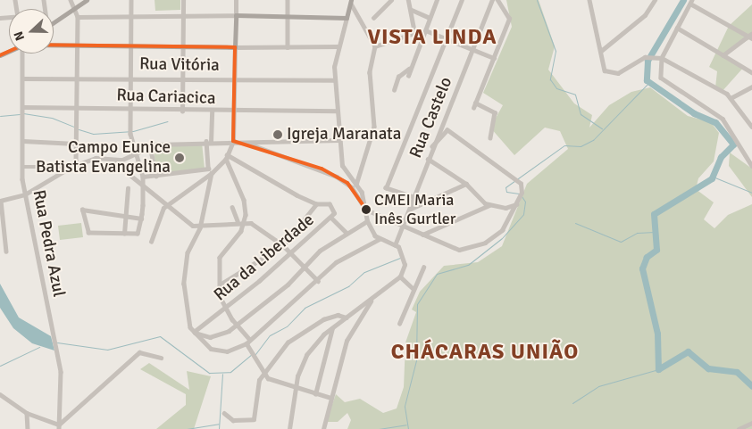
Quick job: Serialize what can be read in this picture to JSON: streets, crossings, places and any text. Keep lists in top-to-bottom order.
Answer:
{
  "streets": {
    "street": [
      "Rua Vitória",
      "Rua Cariacica",
      "Rua Castelo",
      "Rua Pedra Azul",
      "Rua da Liberdade"
    ]
  },
  "crossings": [
    ["Rua Vitória", "Rua Pedra Azul"],
    ["Rua Cariacica", "Rua Pedra Azul"]
  ],
  "districts": ["VISTA LINDA", "CHÁCARAS UNIÃO"],
  "places": ["Igreja Maranata", "Campo Eunice Batista Evangelina", "CMEI Maria Inês Gurtler"],
  "north": "left"
}
